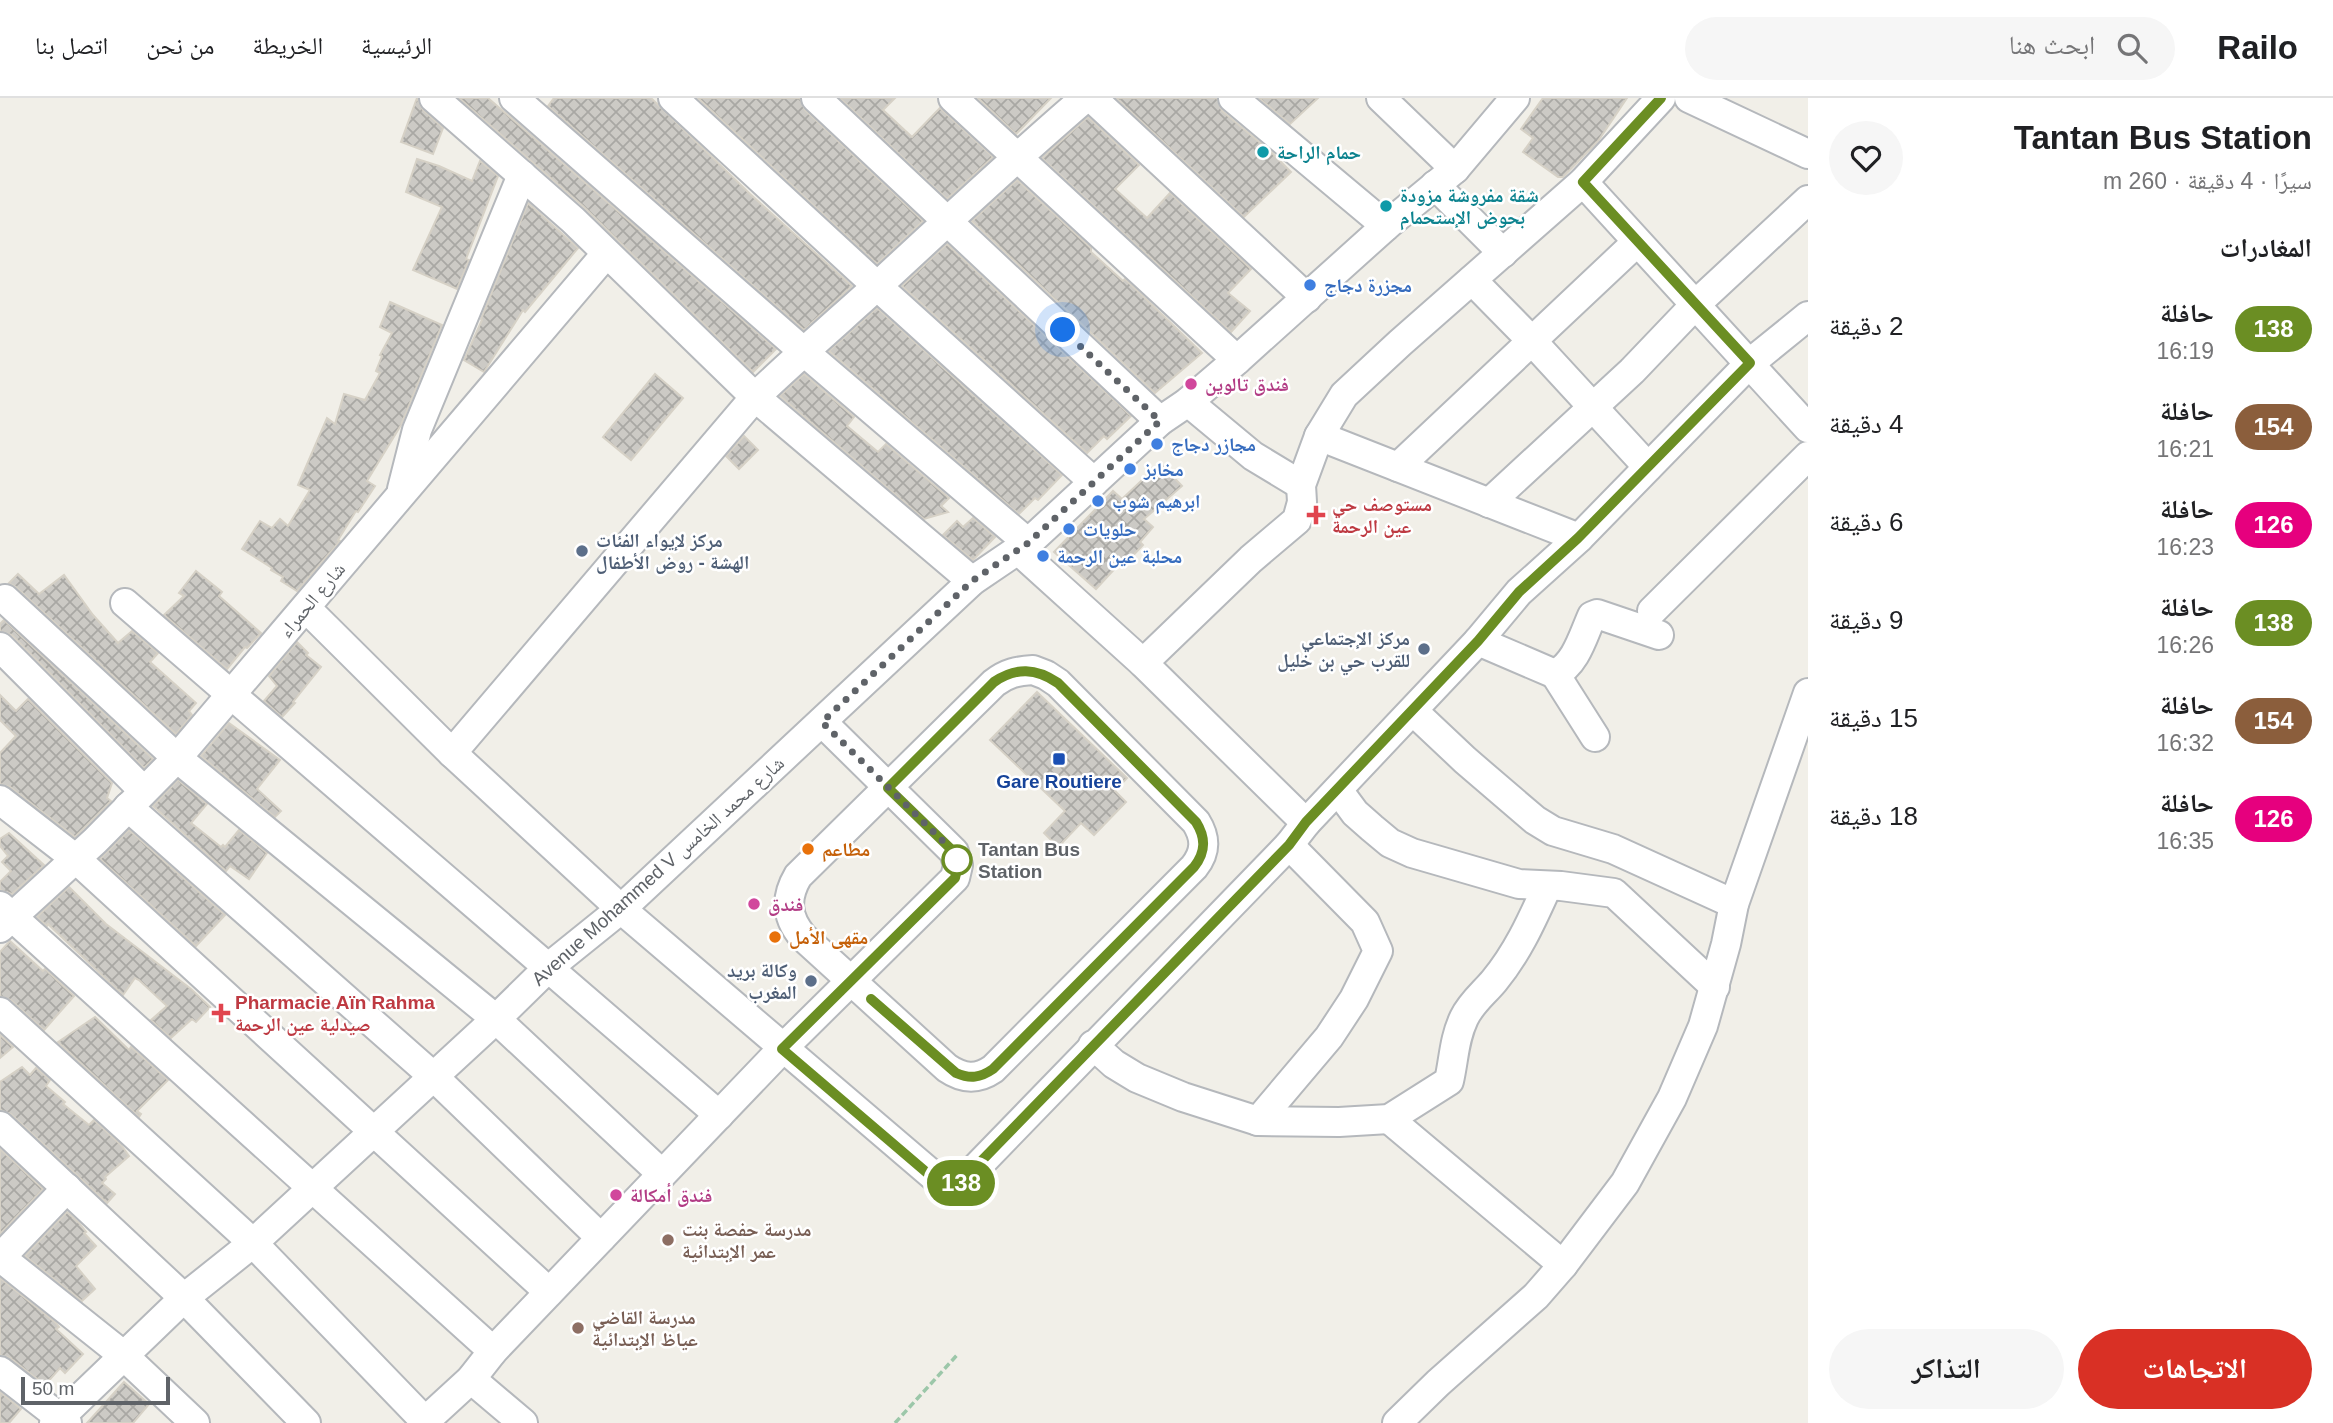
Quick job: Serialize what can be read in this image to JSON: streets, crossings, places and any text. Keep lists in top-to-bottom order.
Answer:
{
  "streets": {
    "street": ["شارع الحمراء", "Avenue Mohammed V شارع محمد الخامس"]
  },
  "places": {
    "other": [
      "حمام الراحة",
      "شقة مفروشة مزودة بحوض الإستحمام",
      "مجزرة دجاج",
      "فندق تالوين",
      "مجازر دجاج",
      "مخابز",
      "ابرهيم شوب",
      "حلويات",
      "مركز لإيواء الفئات الهشة - روض الأطفال",
      "محلبة عين الرحمة",
      "مركز الإجتماعي للقرب حي بن خليل",
      "مطاعم",
      "Tantan Bus Station",
      "فندق",
      "مقهى الأمل",
      "وكالة بريد المغرب",
      "فندق أمكالة",
      "مدرسة حفصة بنت عمر الإبتدائية",
      "مدرسة القاضي عياظ الإبتدائية"
    ],
    "health": ["مستوصف حي عين الرحمة", "Pharmacie Aïn Rahma صيدلية عين الرحمة"],
    "transit": ["Gare Routiere"]
  },
  "lines": ["bus line 138"],
  "scale_bar": "50 m",
  "page": {
    "header": "Railo",
    "search": "ابحث هنا",
    "nav": [
      "الرئيسية",
      "الخريطة",
      "من نحن",
      "اتصل بنا"
    ],
    "heading": [
      ["Tantan Bus Station", "سيرًا · 4 دقيقة · 260 m"],
      "المغادرات"
    ],
    "on_map": "138",
    "list": [
      {
        "mark": "138",
        "name": "حافلة",
        "note": "16:19",
        "value": "2 دقيقة"
      },
      {
        "mark": "154",
        "name": "حافلة",
        "note": "16:21",
        "value": "4 دقيقة"
      },
      {
        "mark": "126",
        "name": "حافلة",
        "note": "16:23",
        "value": "6 دقيقة"
      },
      {
        "mark": "138",
        "name": "حافلة",
        "note": "16:26",
        "value": "9 دقيقة"
      },
      {
        "mark": "154",
        "name": "حافلة",
        "note": "16:32",
        "value": "15 دقيقة"
      },
      {
        "mark": "126",
        "name": "حافلة",
        "note": "16:35",
        "value": "18 دقيقة"
      }
    ],
    "buttons": ["الاتجاهات", "التذاكر"],
    "scale": "50 m"
  }
}
